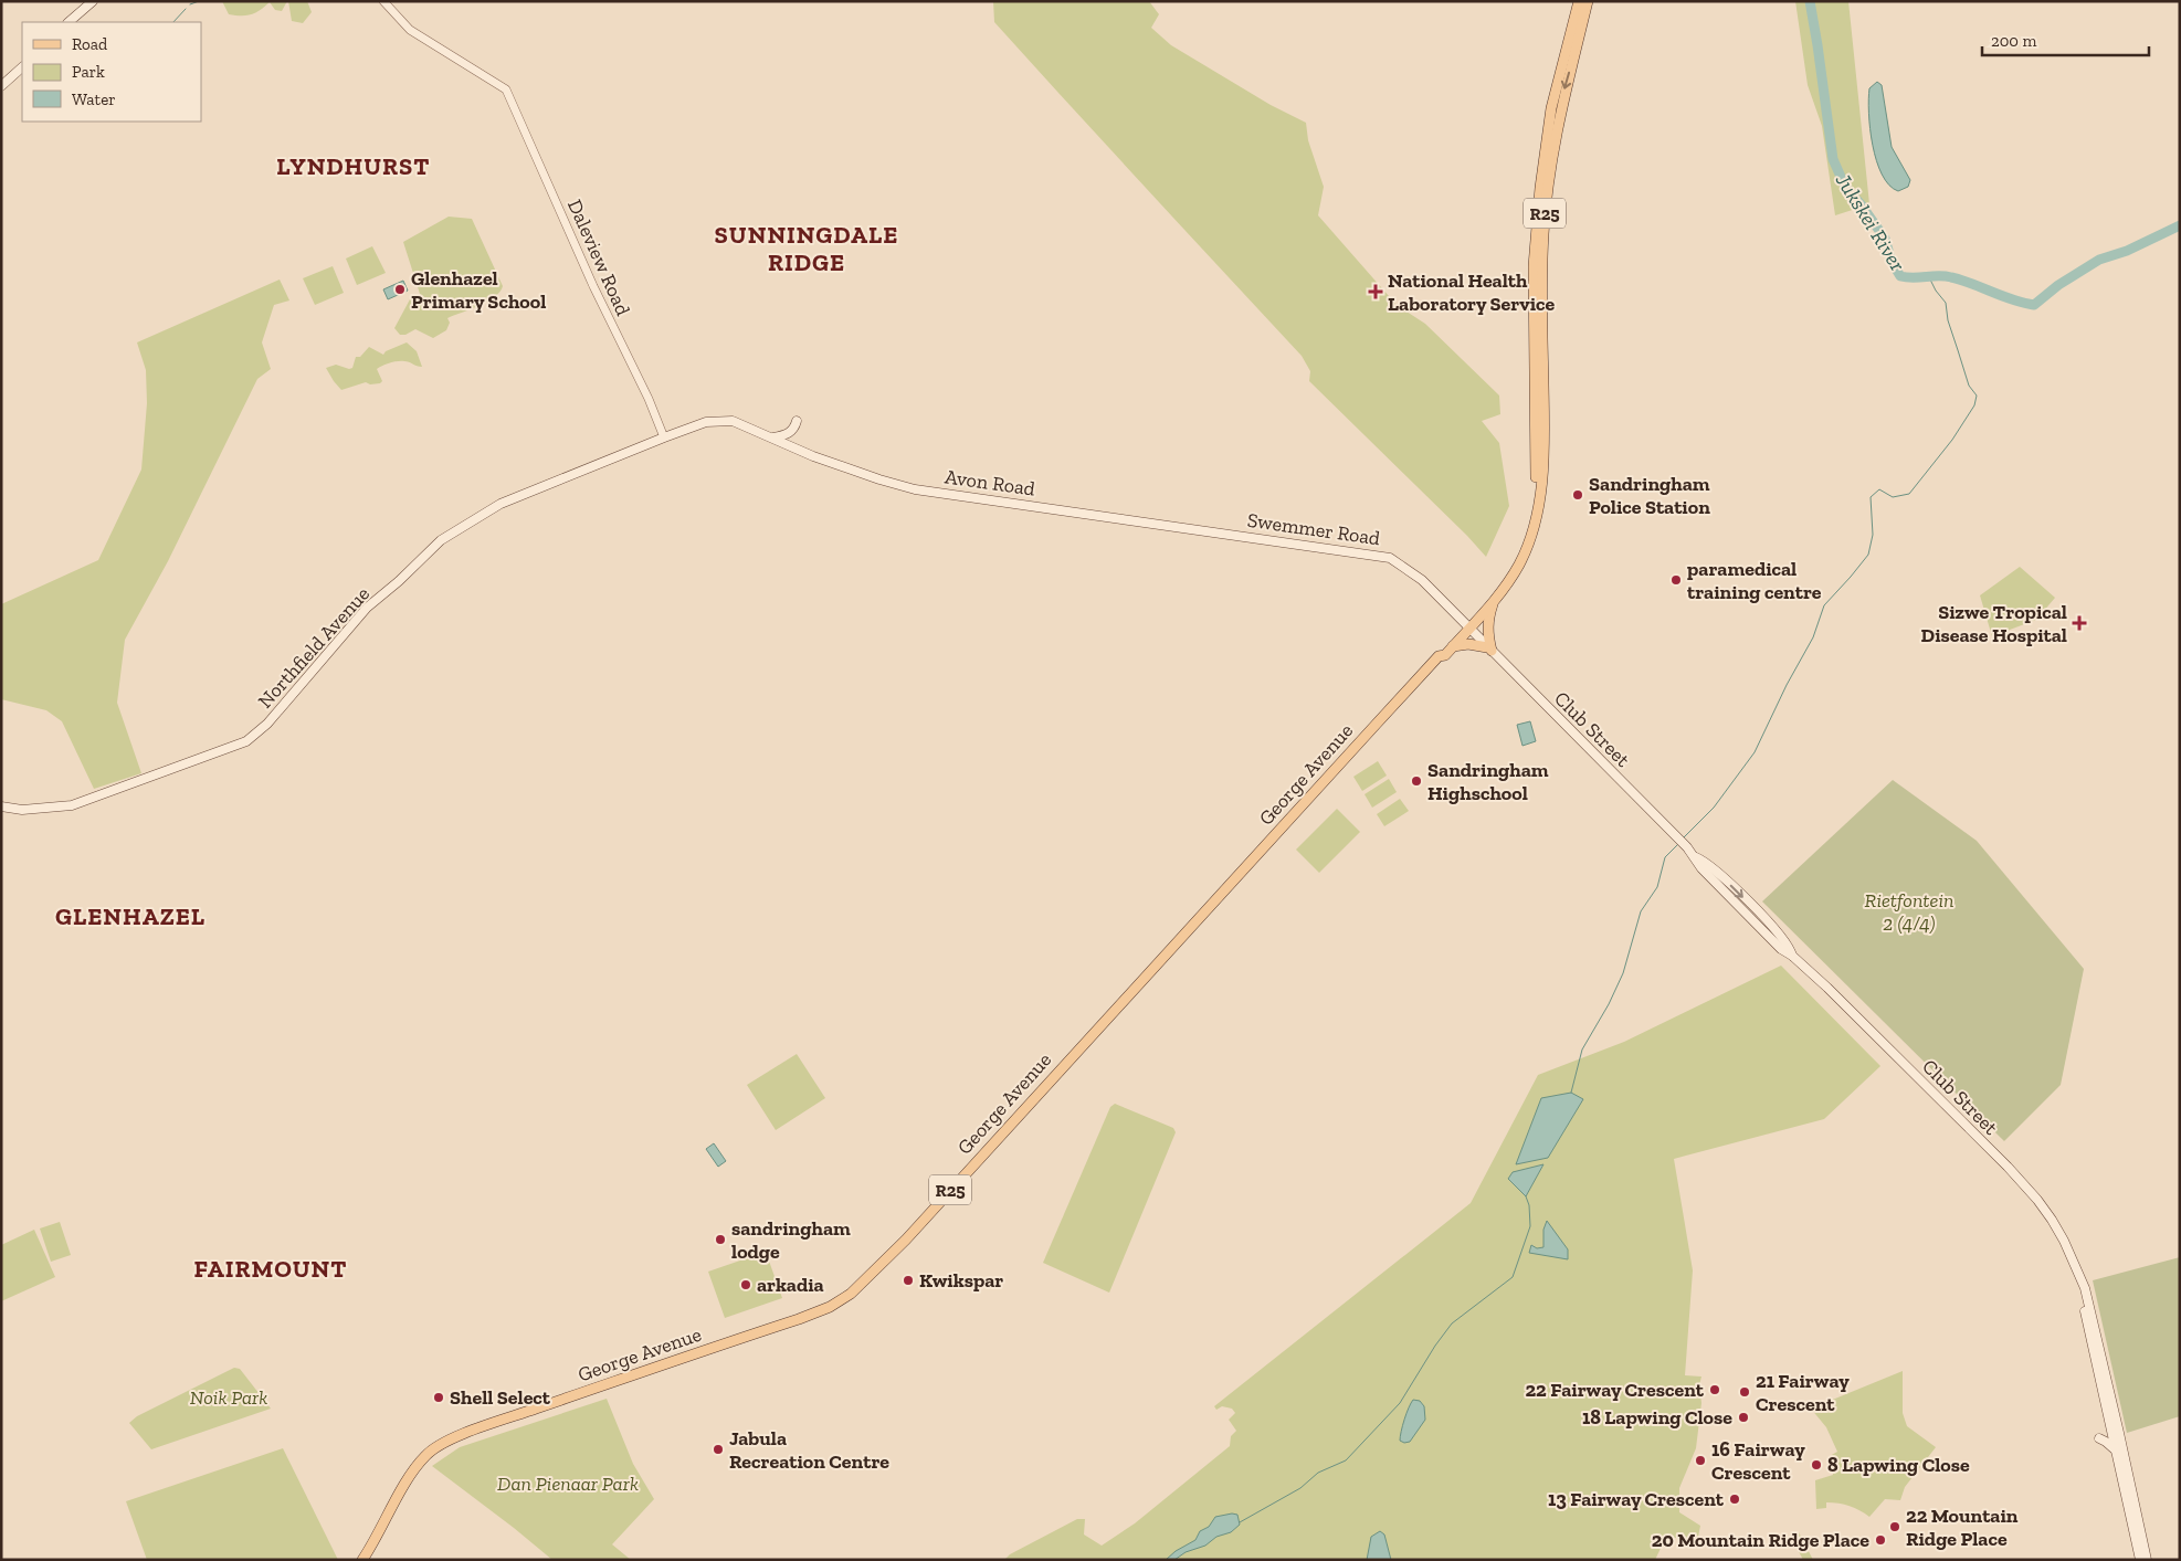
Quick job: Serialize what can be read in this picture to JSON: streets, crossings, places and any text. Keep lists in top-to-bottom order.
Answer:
{
  "streets": {
    "main road": [
      "R25",
      "Avon Road",
      "Swemmer Road",
      "Northfield Avenue",
      "Club Street",
      "George Avenue"
    ],
    "street": ["Daleview Road"]
  },
  "crossings": [
    ["R25", "Swemmer Road"],
    ["R25", "Club Street"],
    ["R25", "George Avenue"],
    ["Daleview Road", "Northfield Avenue"],
    ["Avon Road", "Swemmer Road"],
    ["Avon Road", "Northfield Avenue"],
    ["Swemmer Road", "Club Street"],
    ["Swemmer Road", "George Avenue"],
    ["Club Street", "George Avenue"]
  ],
  "districts": [
    "LYNDHURST",
    "SUNNINGDALE RIDGE",
    "GLENHAZEL",
    "FAIRMOUNT"
  ],
  "water": ["Jukskei River"],
  "parks": ["Rietfontein 2 (4/4)", "Noik Park", "Dan Pienaar Park"],
  "places": {
    "other": [
      "Glenhazel Primary School",
      "Sandringham Police Station",
      "paramedical training centre",
      "Sandringham Highschool",
      "sandringham lodge",
      "Kwikspar",
      "arkadia",
      "22 Fairway Crescent",
      "21 Fairway Crescent",
      "Shell Select",
      "18 Lapwing Close",
      "Jabula Recreation Centre",
      "16 Fairway Crescent",
      "8 Lapwing Close",
      "13 Fairway Crescent",
      "22 Mountain Ridge Place",
      "20 Mountain Ridge Place"
    ],
    "health": ["National Health Laboratory Service", "Sizwe Tropical Disease Hospital"]
  },
  "legend": ["Road", "Park", "Water"],
  "scale_bar": "200 m"
}
